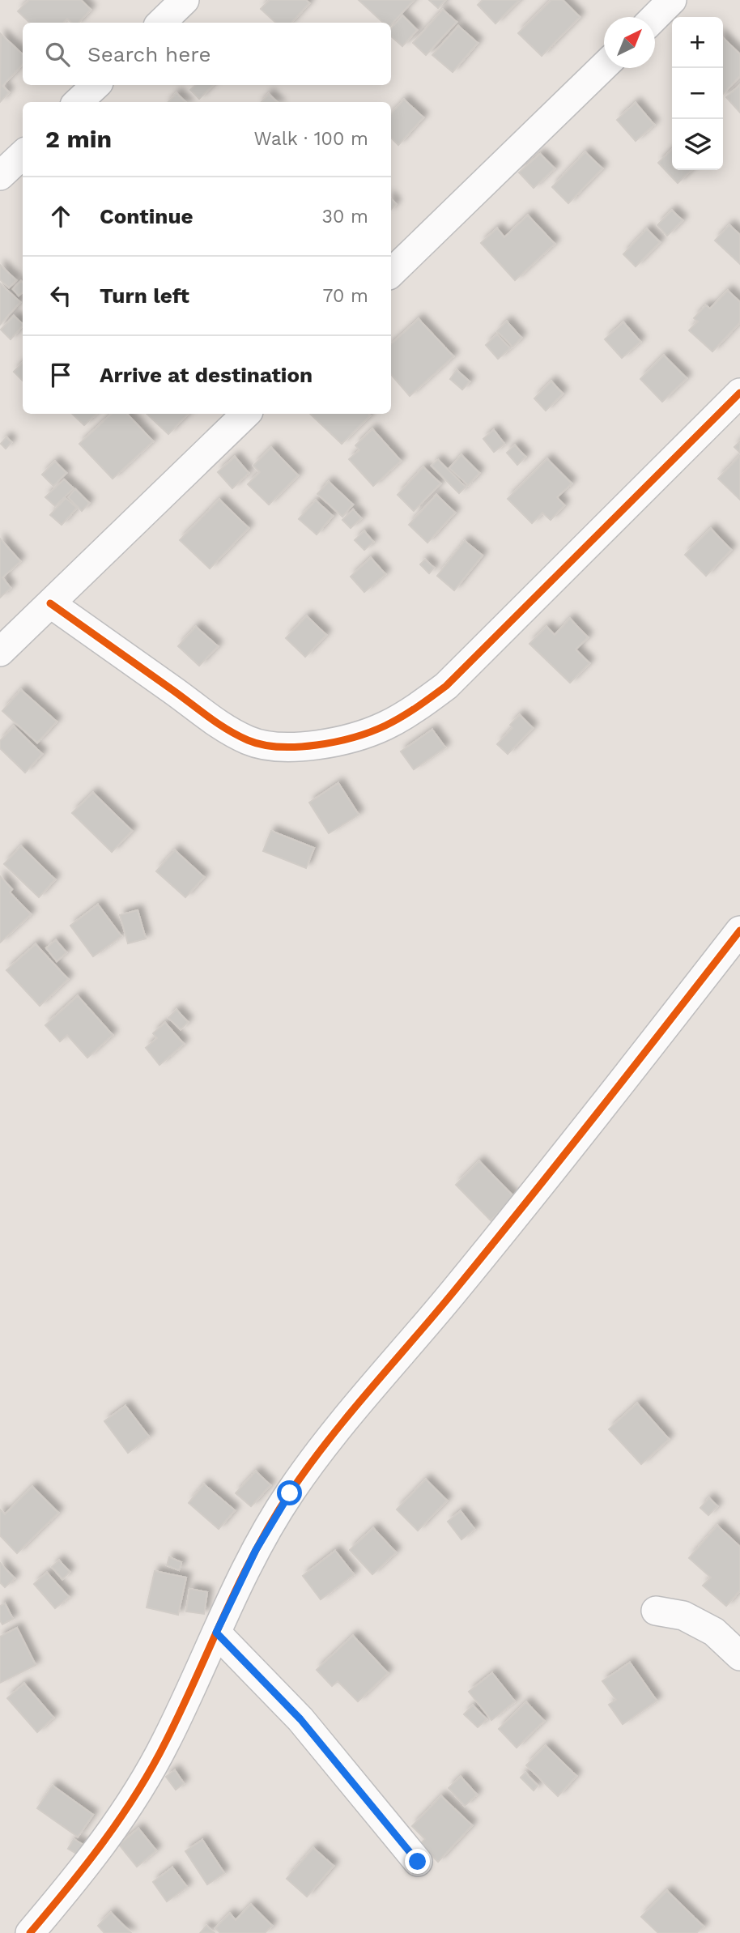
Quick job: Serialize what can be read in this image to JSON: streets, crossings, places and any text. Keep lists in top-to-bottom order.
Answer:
{
  "north": "top right",
  "page": {
    "map_buttons": ["+", "−"],
    "search": "Search here",
    "heading": ["2 min", "Walk · 100 m"],
    "list": [
      ["Continue", "30 m"],
      ["Turn left", "70 m"],
      "Arrive at destination"
    ]
  }
}
